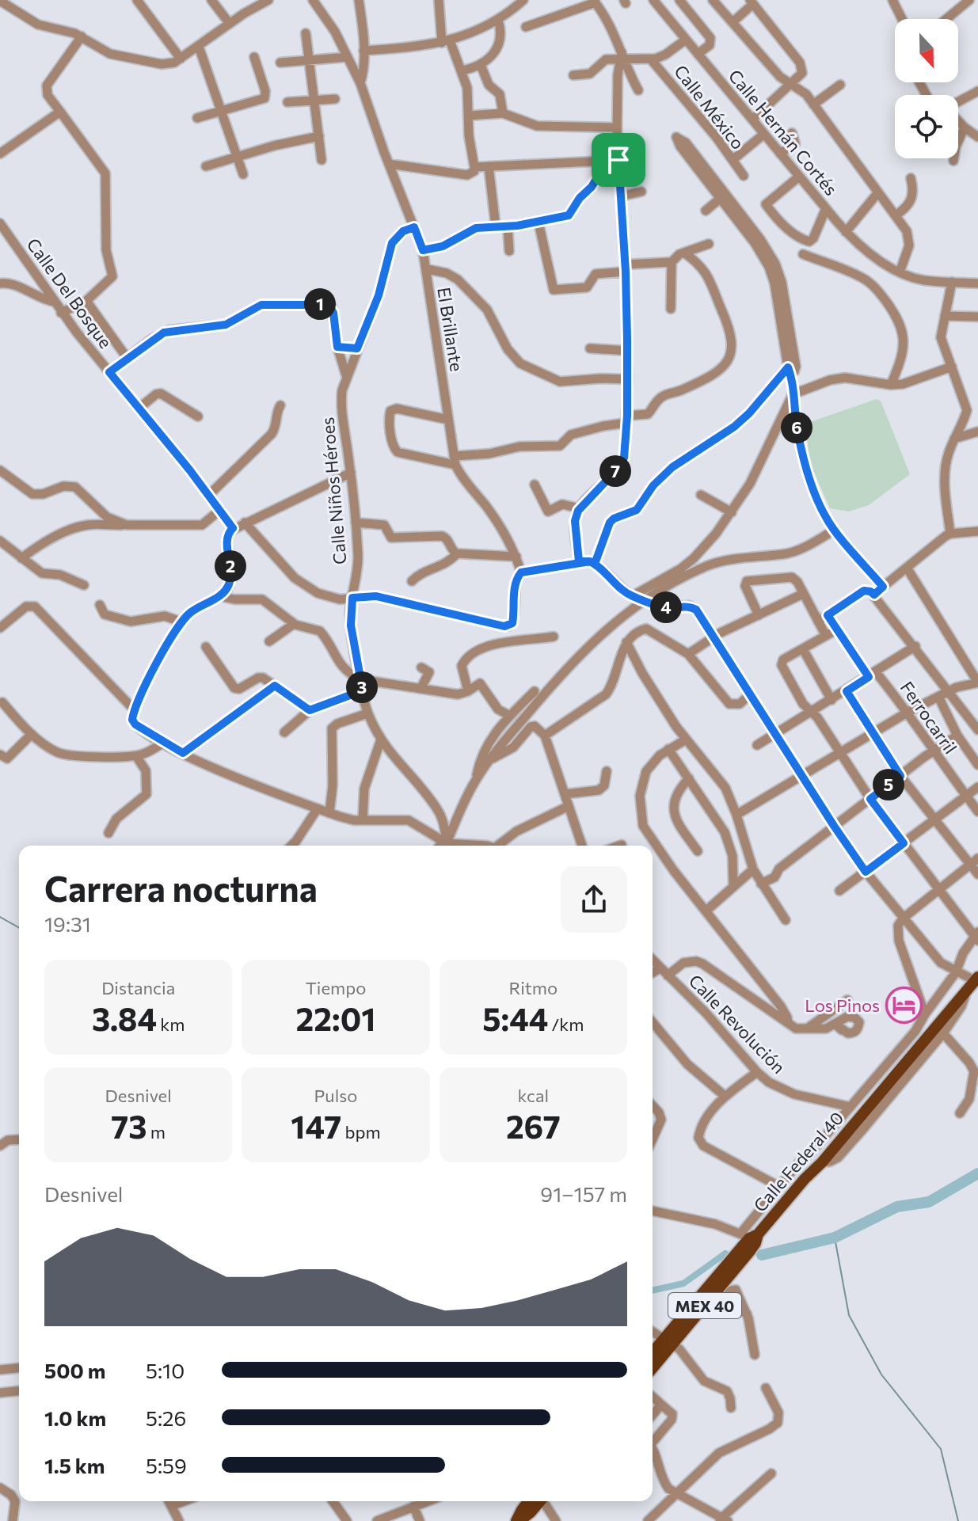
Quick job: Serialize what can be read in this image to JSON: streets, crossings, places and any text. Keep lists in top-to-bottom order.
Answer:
{
  "streets": {
    "main road": ["Calle Federal 40", "MEX 40"],
    "street": [
      "Calle México",
      "Calle Hernán Cortés",
      "Calle Del Bosque",
      "El Brillante",
      "Calle Niños Héroes",
      "Ferrocarril",
      "Calle Revolución"
    ]
  },
  "crossings": [
    ["Calle México", "Calle Hernán Cortés"]
  ],
  "places": {
    "hotel": ["Los Pinos"]
  },
  "north": "bottom",
  "page": {
    "pins": [
      "1",
      "6",
      "7",
      "2",
      "4",
      "3",
      "5"
    ],
    "heading": ["Carrera nocturna", "19:31"],
    "stats": [
      ["Distancia", "3.84 km"],
      ["Tiempo", "22:01"],
      ["Ritmo", "5:44 /km"],
      ["Desnivel", "73 m"],
      ["Pulso", "147 bpm"],
      ["kcal", "267"]
    ],
    "chart": ["Desnivel", "91–157 m"],
    "list": [
      {
        "name": "500 m",
        "note": "5:10"
      },
      {
        "name": "1.0 km",
        "note": "5:26"
      },
      {
        "name": "1.5 km",
        "note": "5:59"
      }
    ]
  }
}
